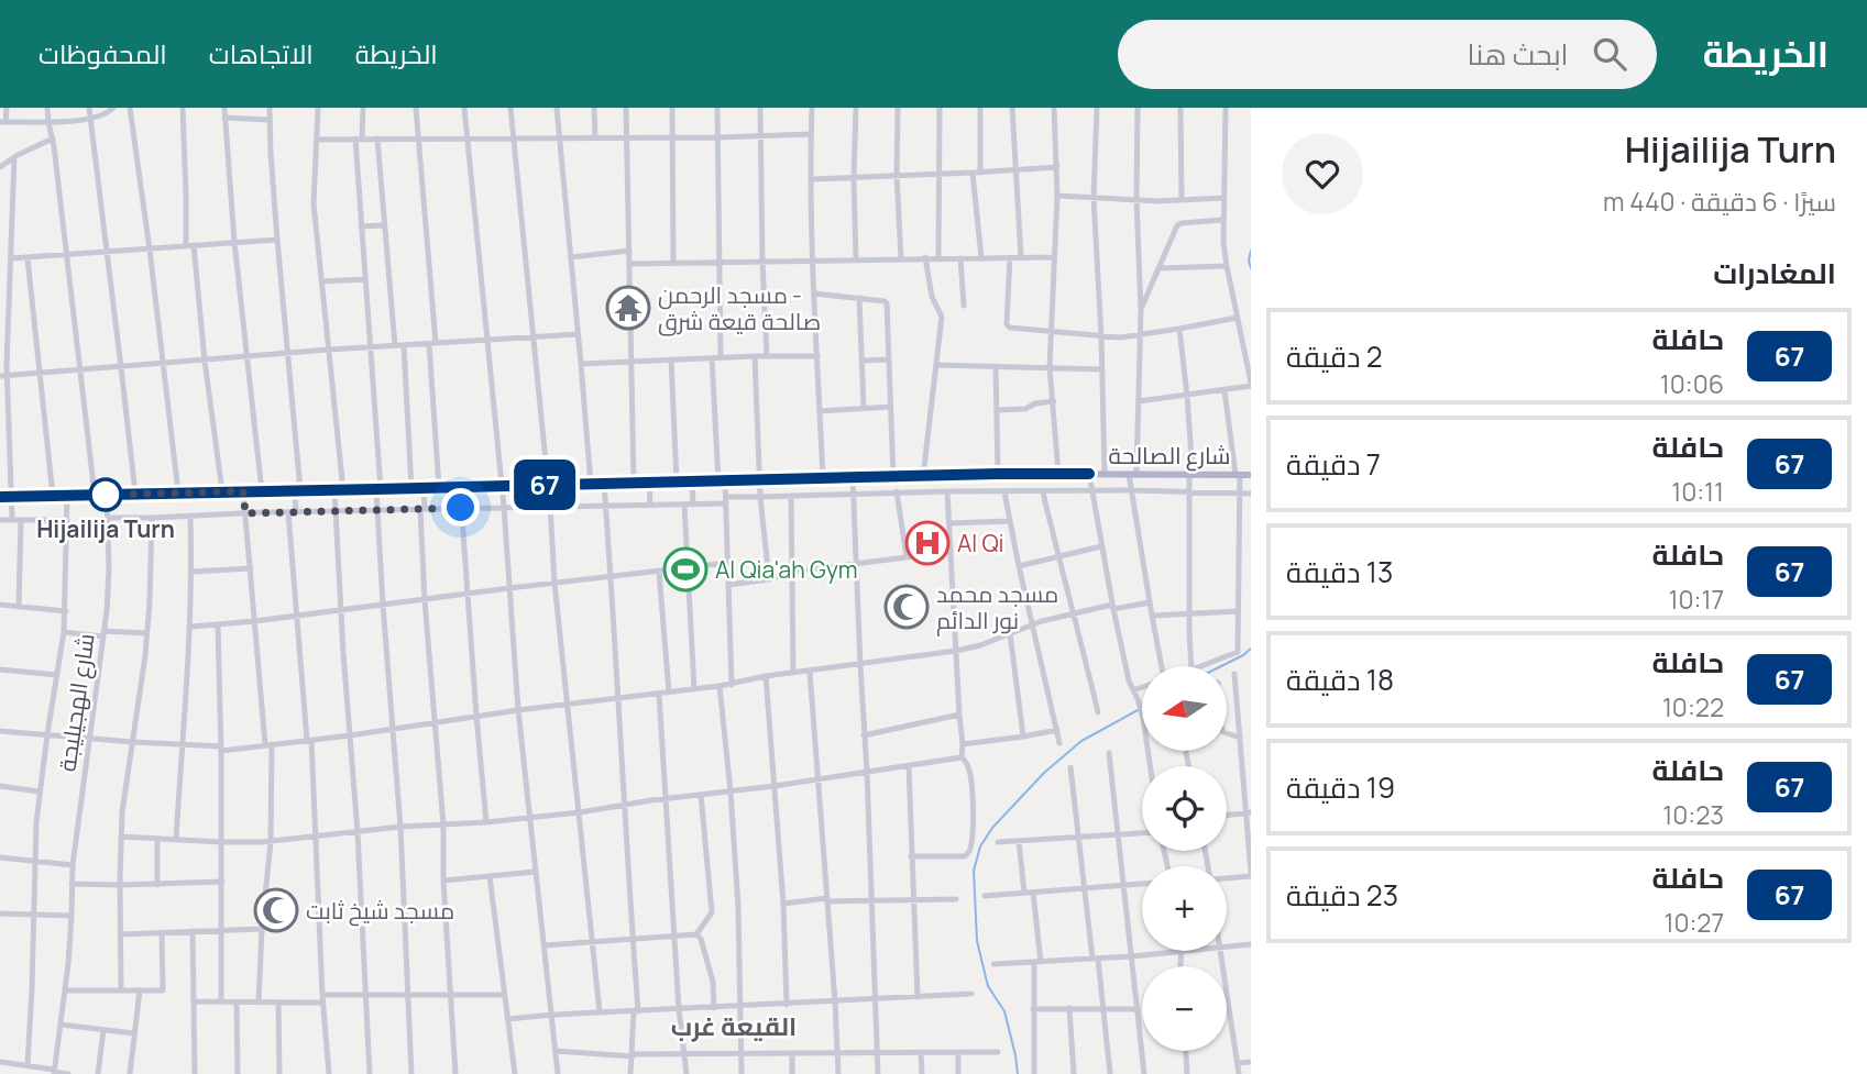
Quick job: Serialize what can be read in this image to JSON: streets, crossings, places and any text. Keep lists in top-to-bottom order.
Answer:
{
  "streets": {
    "main road": ["شارع الصالحة"],
    "street": ["شارع الهجيليجة"]
  },
  "crossings": [
    ["شارع الصالحة", "شارع الهجيليجة"]
  ],
  "districts": ["القيعة غرب"],
  "places": {
    "temple": ["مسجد الرحمن - صالحة قيعة شرق"],
    "other": ["Hijailija Turn"],
    "hospital": ["Al Qi"],
    "sports": ["Al Qia'ah Gym"],
    "mosque": ["مسجد محمد نور الدائم", "مسجد شيخ ثابت"]
  },
  "lines": ["bus line 67"],
  "north": "left",
  "page": {
    "header": "الخريطة",
    "search": "ابحث هنا",
    "nav": ["الخريطة", "الاتجاهات", "المحفوظات"],
    "heading": [
      ["Hijailija Turn", "سيرًا · 6 دقيقة · 440 m"],
      "المغادرات"
    ],
    "on_map": "67",
    "list": [
      {
        "mark": "67",
        "name": "حافلة",
        "note": "10:06",
        "value": "2 دقيقة"
      },
      {
        "mark": "67",
        "name": "حافلة",
        "note": "10:11",
        "value": "7 دقيقة"
      },
      {
        "mark": "67",
        "name": "حافلة",
        "note": "10:17",
        "value": "13 دقيقة"
      },
      {
        "mark": "67",
        "name": "حافلة",
        "note": "10:22",
        "value": "18 دقيقة"
      },
      {
        "mark": "67",
        "name": "حافلة",
        "note": "10:23",
        "value": "19 دقيقة"
      },
      {
        "mark": "67",
        "name": "حافلة",
        "note": "10:27",
        "value": "23 دقيقة"
      }
    ],
    "map_buttons": ["+", "−"]
  }
}
